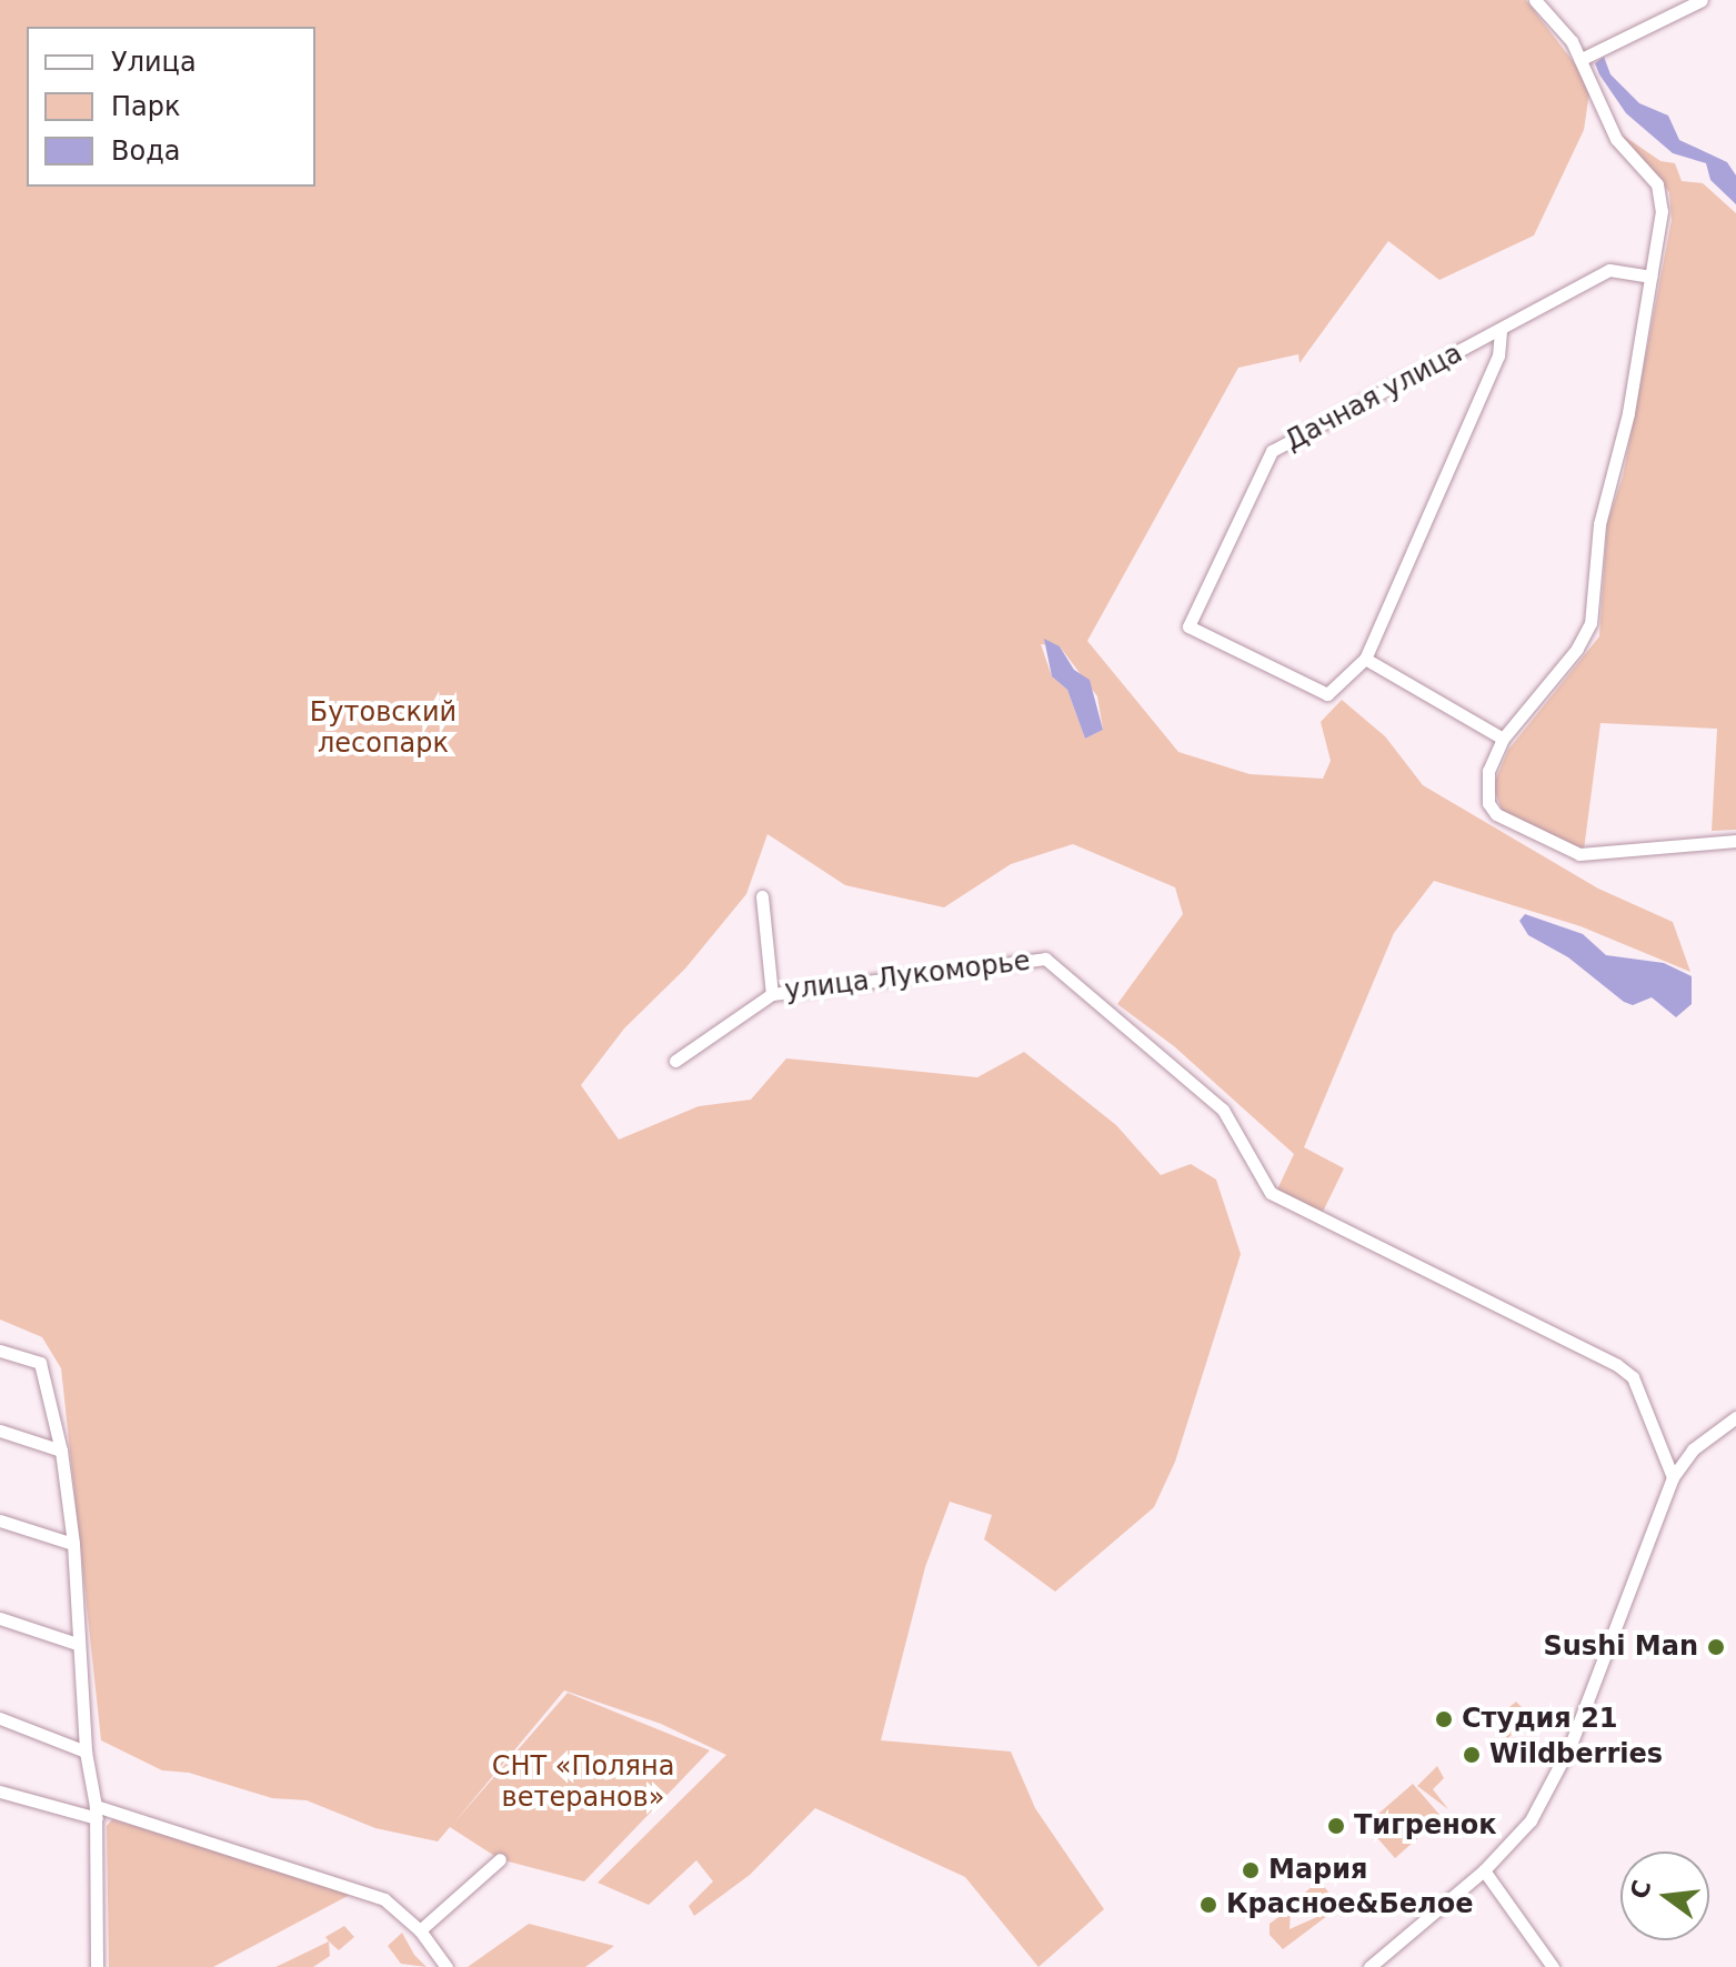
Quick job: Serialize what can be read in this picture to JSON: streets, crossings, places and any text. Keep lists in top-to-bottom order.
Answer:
{
  "streets": {
    "street": ["Дачная улица", "улица Лукоморье"]
  },
  "parks": ["Бутовский лесопарк", "СНТ «Поляна ветеранов»"],
  "places": [
    "Sushi Man",
    "Студия 21",
    "Wildberries",
    "Тигренок",
    "Мария",
    "Красное&Белое"
  ],
  "legend": ["Улица", "Парк", "Вода"],
  "north": "left"
}
